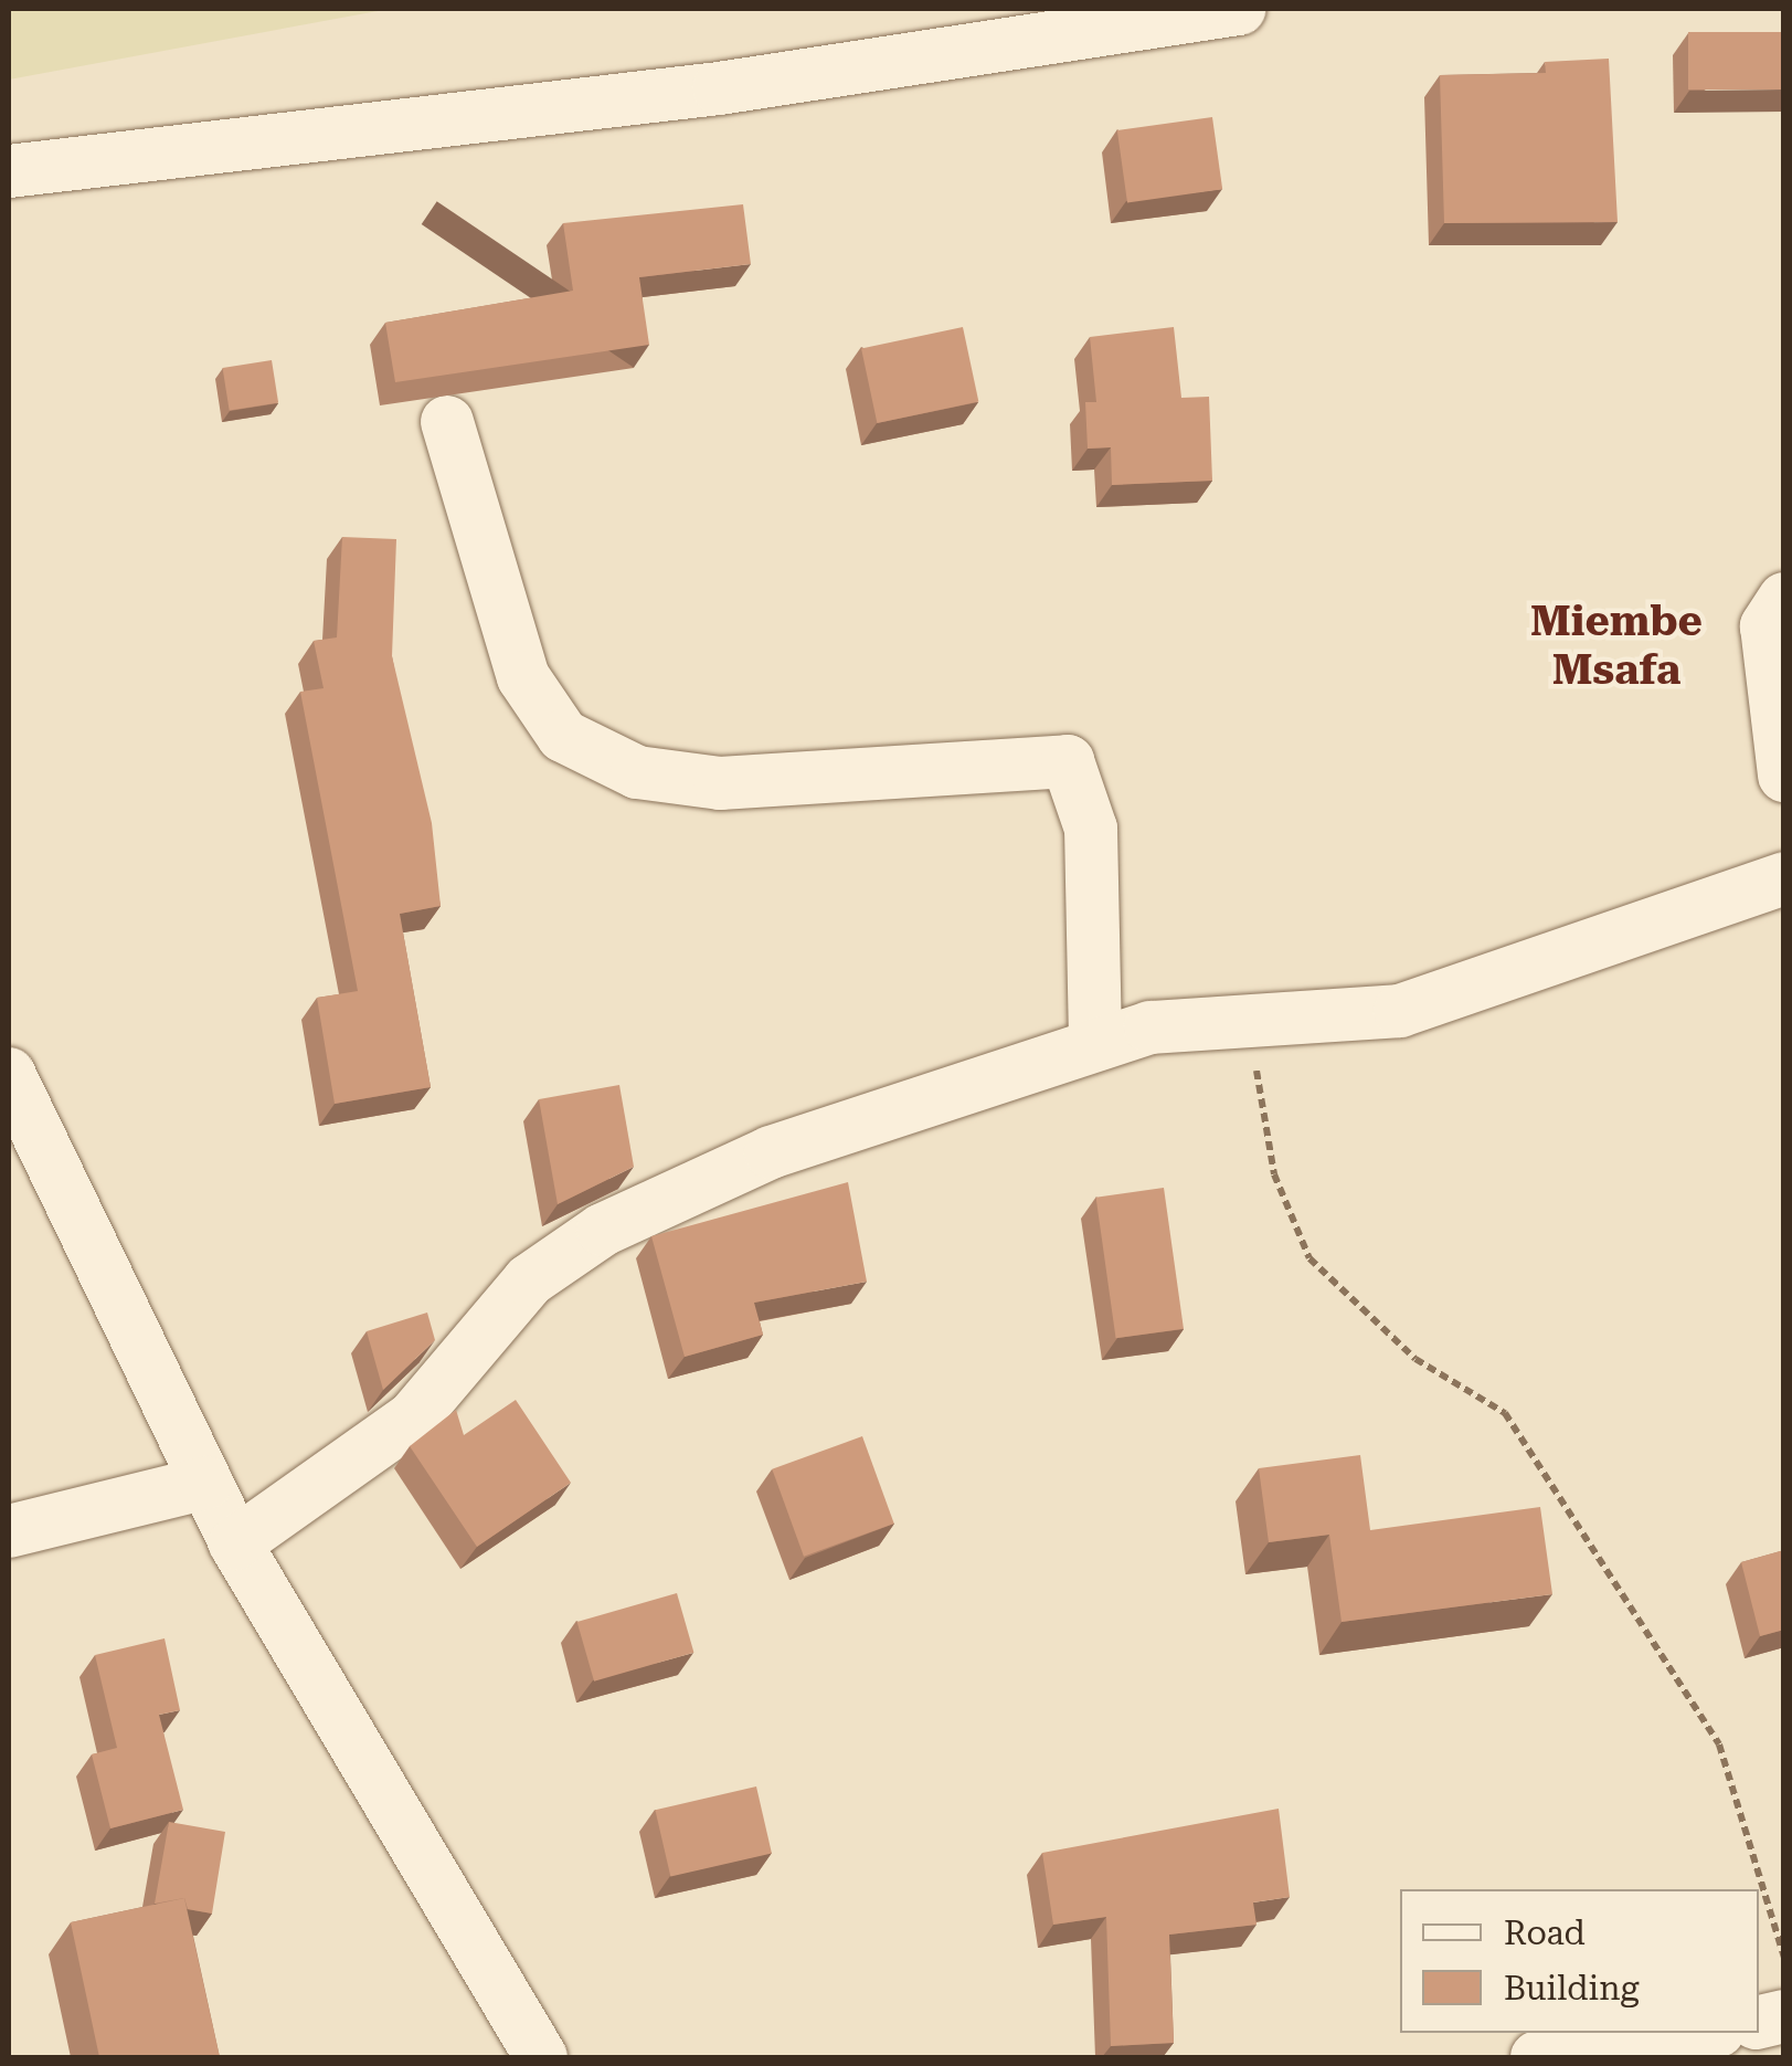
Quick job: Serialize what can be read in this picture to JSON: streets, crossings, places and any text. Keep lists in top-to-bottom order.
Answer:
{
  "districts": ["Miembe Msafa"],
  "legend": ["Road", "Building"]
}
